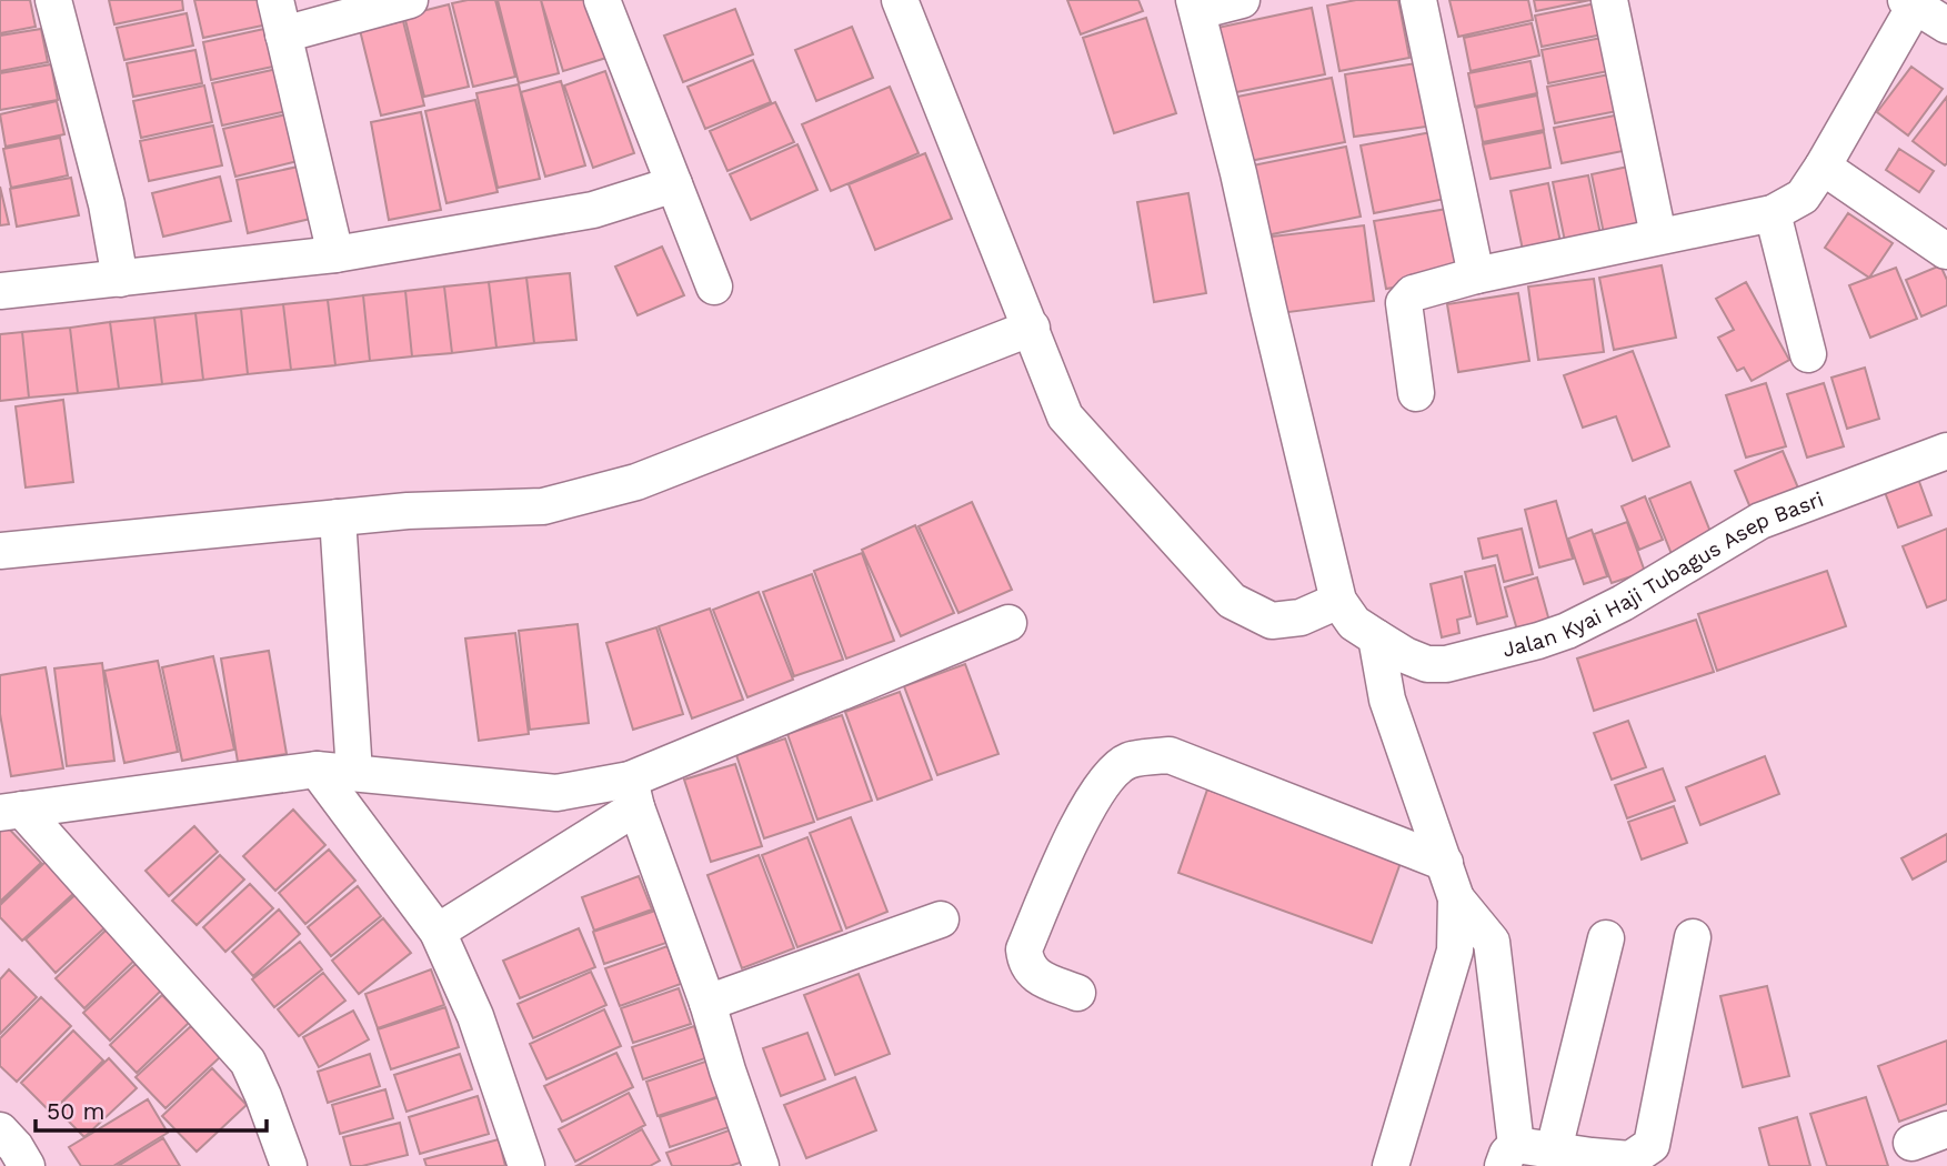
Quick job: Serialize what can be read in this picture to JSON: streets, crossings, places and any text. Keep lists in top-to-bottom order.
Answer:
{
  "streets": {
    "street": ["Jalan Kyai Haji Tubagus Asep Basri"]
  },
  "scale_bar": "50 m"
}
